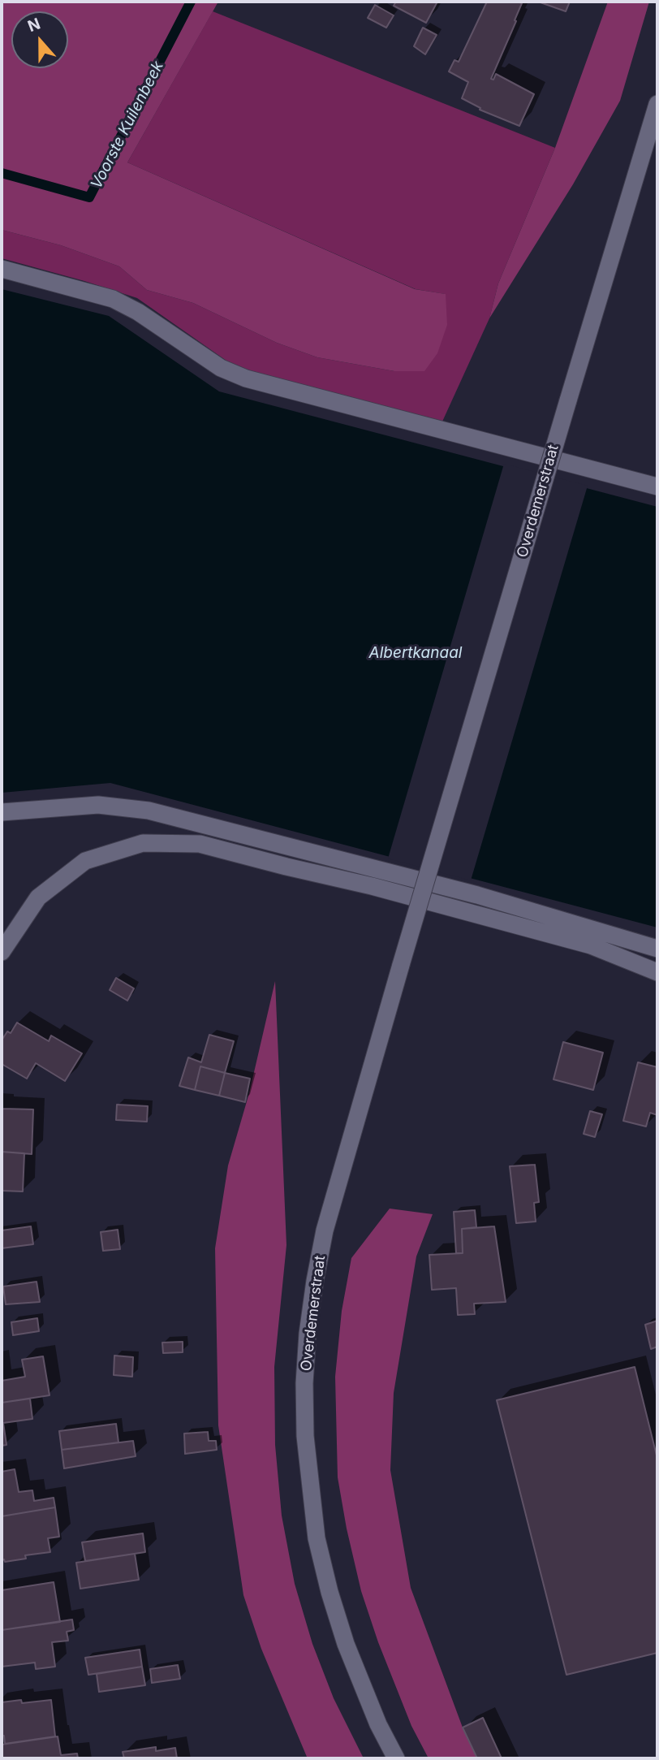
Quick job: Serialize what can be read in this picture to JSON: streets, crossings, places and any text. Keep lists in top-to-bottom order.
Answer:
{
  "streets": {
    "street": ["Overdemerstraat"]
  },
  "water": ["Voorste Kuilenbeek", "Albertkanaal"],
  "north": "top"
}
